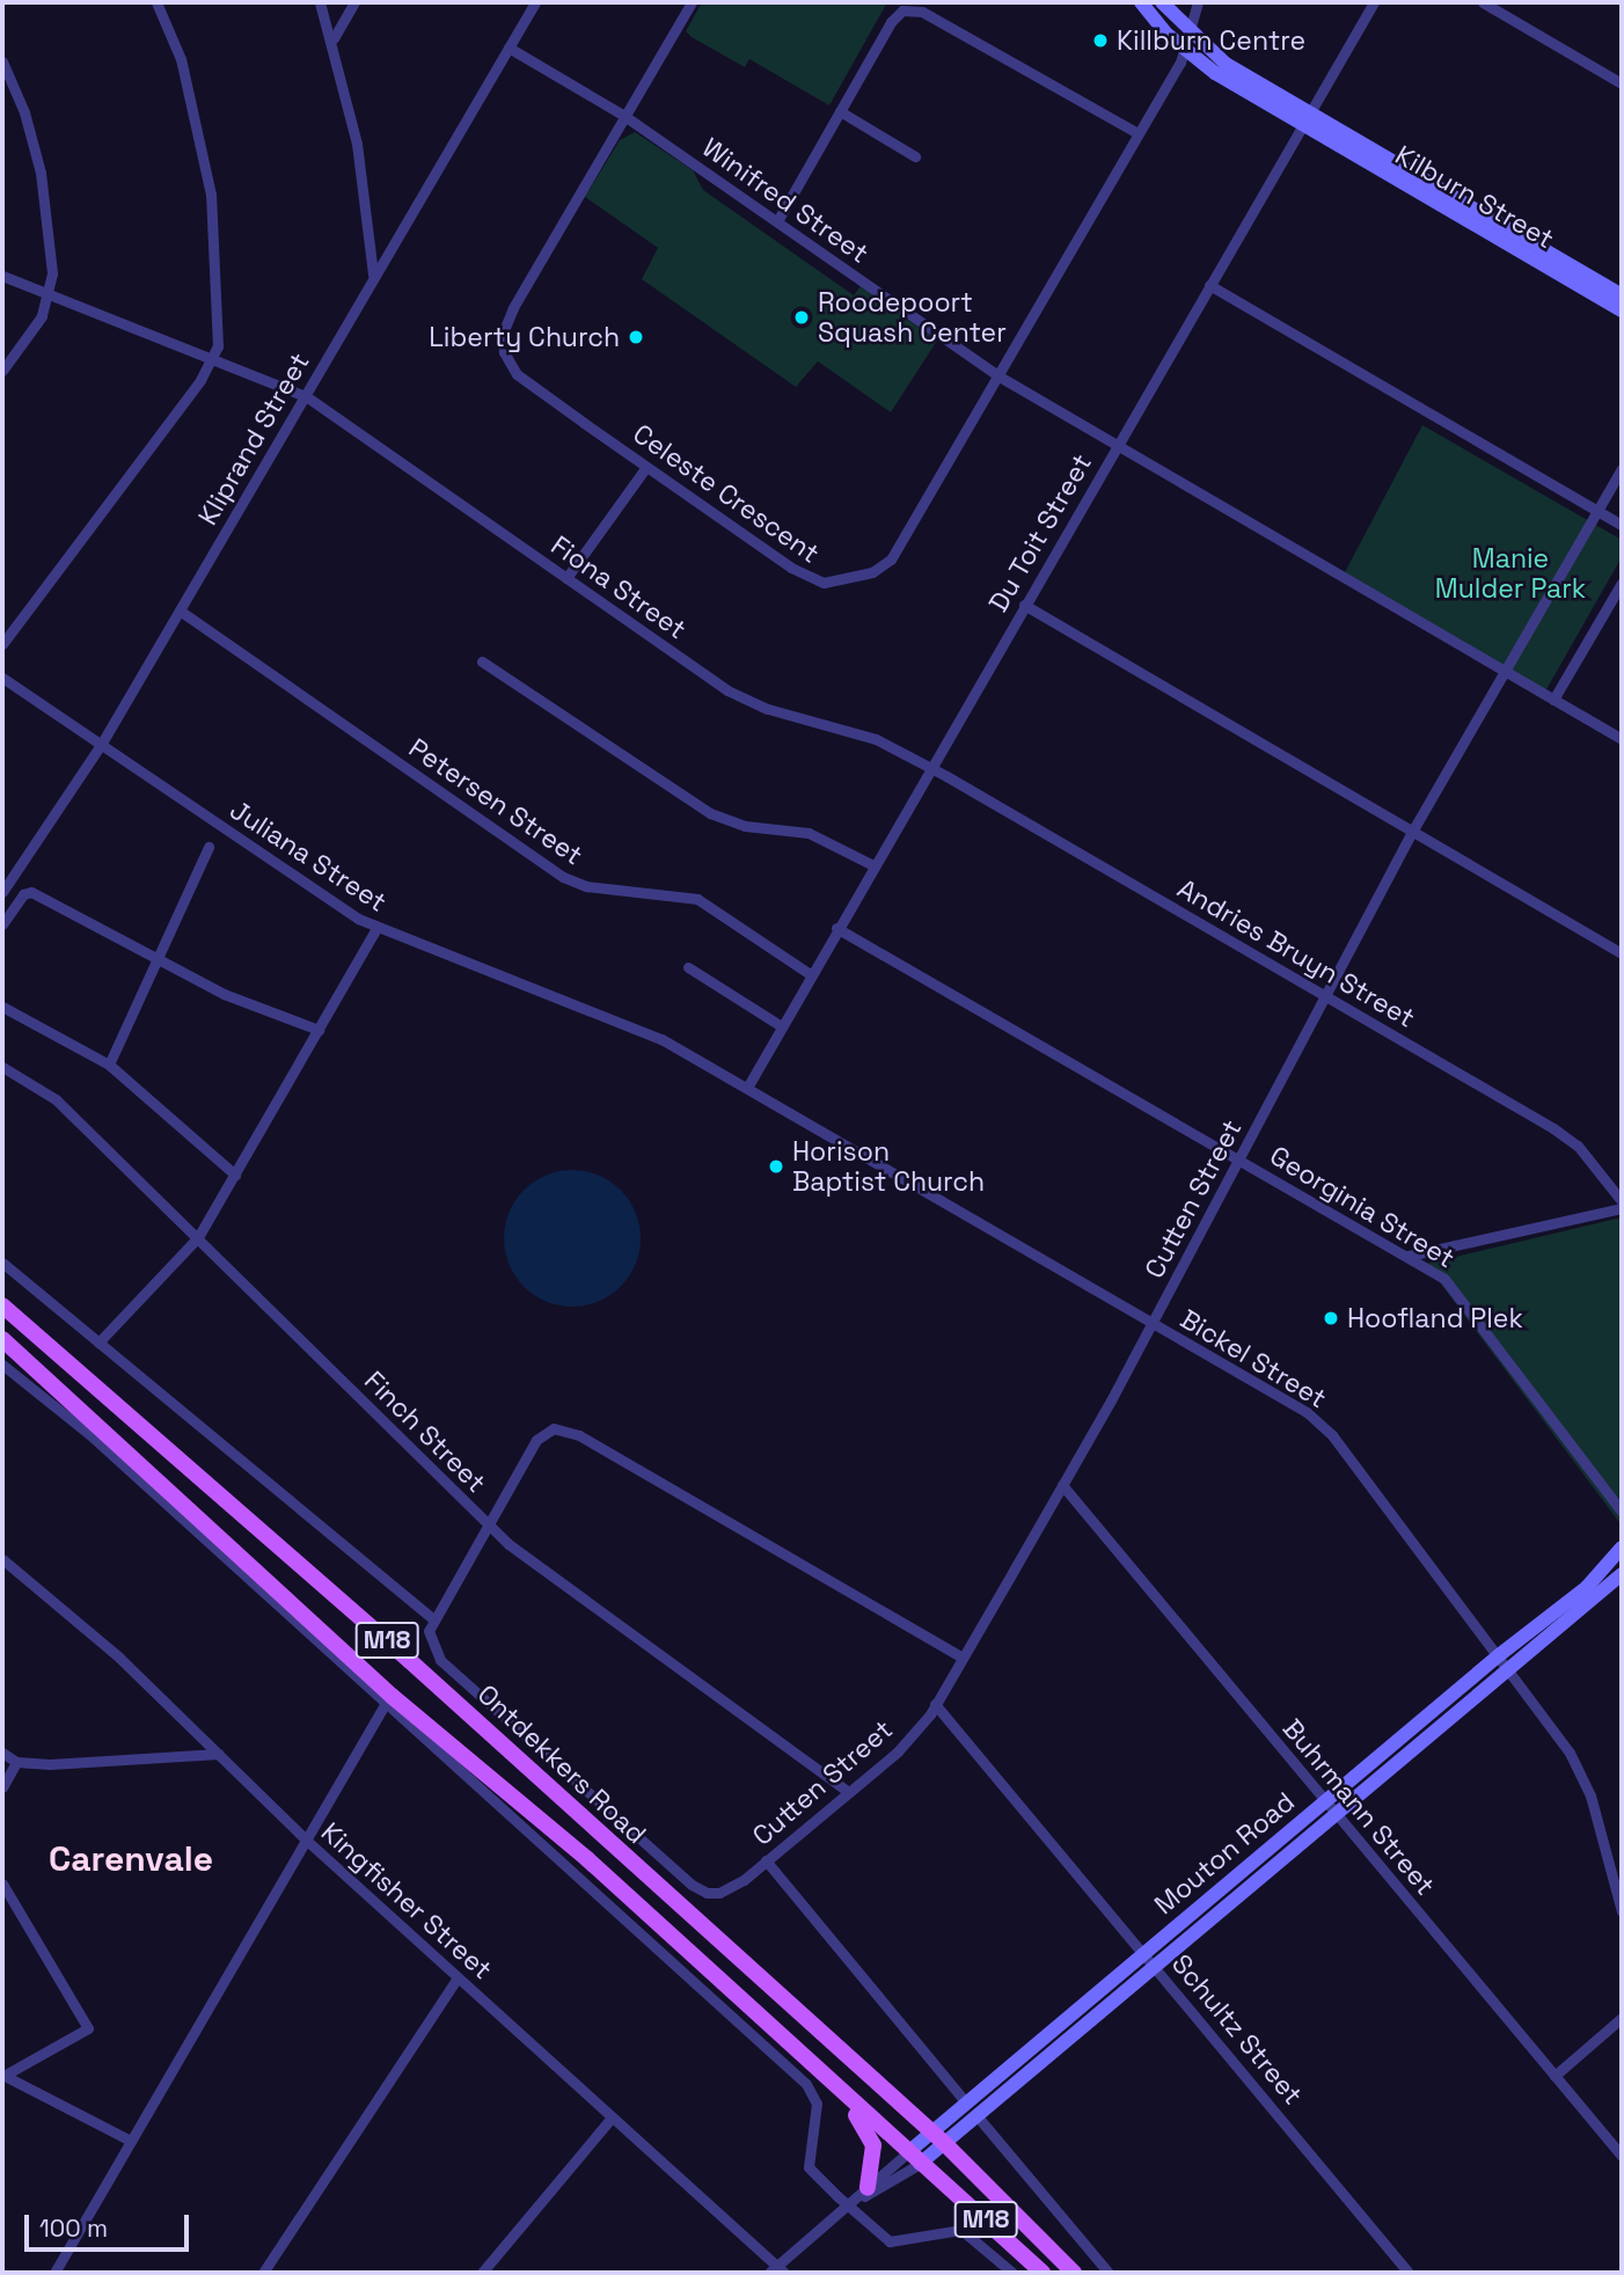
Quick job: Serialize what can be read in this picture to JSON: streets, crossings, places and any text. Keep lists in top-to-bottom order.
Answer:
{
  "streets": {
    "main road": [
      "Kilburn Street",
      "M18",
      "Ontdekkers Road",
      "Mouton Road"
    ],
    "street": [
      "Winifred Street",
      "Kliprand Street",
      "Celeste Crescent",
      "Du Toit Street",
      "Fiona Street",
      "Petersen Street",
      "Juliana Street",
      "Andries Bruyn Street",
      "Cutten Street",
      "Georginia Street",
      "Bickel Street",
      "Finch Street",
      "Buhrmann Street",
      "Kingfisher Street",
      "Schultz Street"
    ]
  },
  "crossings": [
    ["Kilburn Street", "Du Toit Street"],
    ["Winifred Street", "Kliprand Street"],
    ["Winifred Street", "Celeste Crescent"],
    ["Winifred Street", "Du Toit Street"],
    ["Winifred Street", "Cutten Street"],
    ["Kliprand Street", "Fiona Street"],
    ["Kliprand Street", "Petersen Street"],
    ["Kliprand Street", "Juliana Street"],
    ["Du Toit Street", "Fiona Street"],
    ["Du Toit Street", "Petersen Street"],
    ["Du Toit Street", "Juliana Street"],
    ["Du Toit Street", "Andries Bruyn Street"],
    ["Du Toit Street", "Georginia Street"],
    ["Du Toit Street", "Bickel Street"],
    ["Fiona Street", "Andries Bruyn Street"],
    ["Juliana Street", "Bickel Street"],
    ["Andries Bruyn Street", "Cutten Street"],
    ["Cutten Street", "Georginia Street"],
    ["Cutten Street", "Bickel Street"],
    ["Cutten Street", "Finch Street"],
    ["Cutten Street", "Ontdekkers Road"],
    ["Cutten Street", "Buhrmann Street"],
    ["Cutten Street", "Schultz Street"],
    ["Bickel Street", "Mouton Road"],
    ["Ontdekkers Road", "Mouton Road"],
    ["Buhrmann Street", "Mouton Road"],
    ["Mouton Road", "Kingfisher Street"],
    ["Mouton Road", "Schultz Street"]
  ],
  "districts": ["Carenvale"],
  "parks": ["Manie Mulder Park"],
  "places": [
    "Killburn Centre",
    "Roodepoort Squash Center",
    "Liberty Church",
    "Horison Baptist Church",
    "Hoofland Plek"
  ],
  "scale_bar": "100 m"
}
